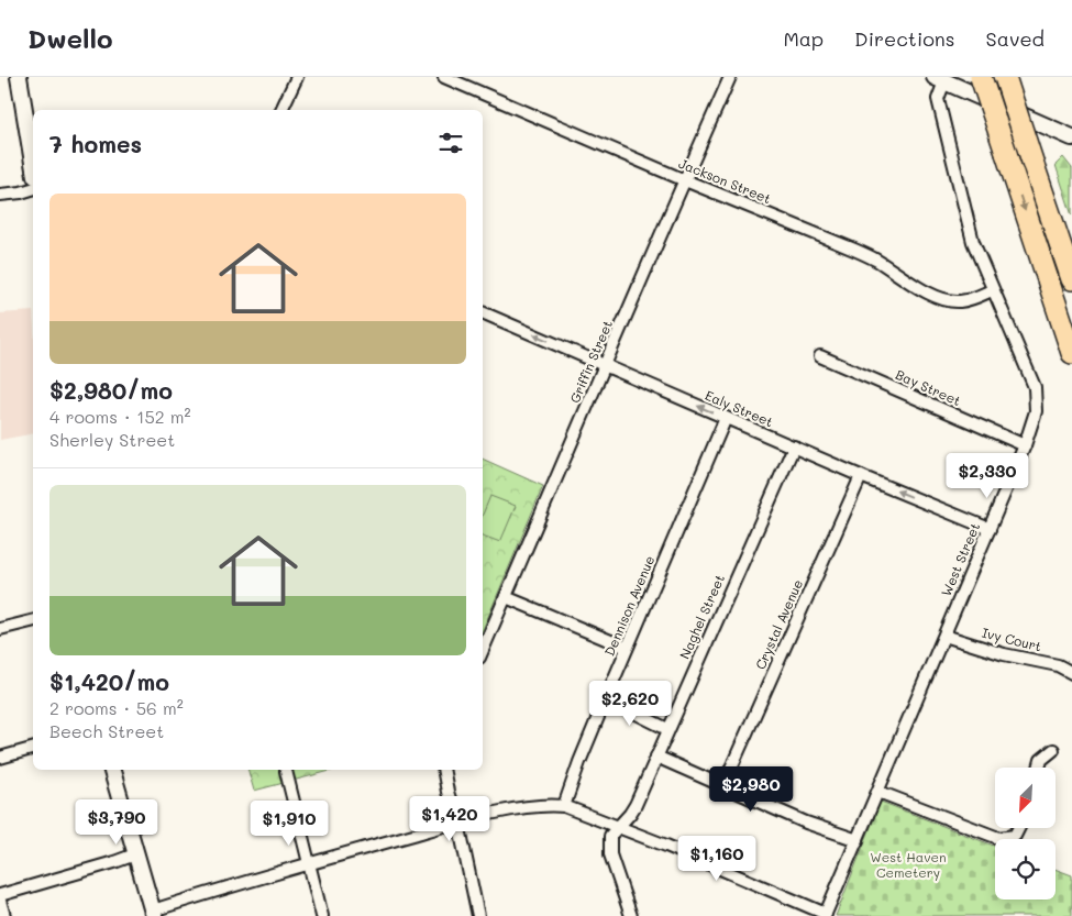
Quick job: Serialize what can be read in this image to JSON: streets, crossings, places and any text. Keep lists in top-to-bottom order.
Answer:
{
  "streets": {
    "street": [
      "Jackson Street",
      "Griffin Street",
      "Bay Street",
      "Ealy Street",
      "West Street",
      "Dennison Avenue",
      "Naghel Street",
      "Crystal Avenue",
      "Ivy Court"
    ]
  },
  "crossings": [
    ["Jackson Street", "Griffin Street"],
    ["Jackson Street", "West Street"],
    ["Griffin Street", "Ealy Street"],
    ["Bay Street", "West Street"],
    ["Ealy Street", "West Street"],
    ["Ealy Street", "Dennison Avenue"],
    ["Ealy Street", "Naghel Street"],
    ["Ealy Street", "Crystal Avenue"],
    ["West Street", "Ivy Court"]
  ],
  "one_way": ["Ealy Street"],
  "parks": ["West Haven Cemetery"],
  "north": "bottom left",
  "page": {
    "header": "Dwello",
    "nav": ["Map", "Directions", "Saved"],
    "heading": "7 homes",
    "list": [
      {
        "name": "$2,980/mo",
        "note": "4 rooms · 152 m² · Sherley Street"
      },
      {
        "name": "$1,420/mo",
        "note": "2 rooms · 56 m² · Beech Street"
      }
    ],
    "price": [
      "$2,330",
      "$2,620",
      "$2,980",
      "$1,420",
      "$3,790",
      "$1,910",
      "$1,160"
    ]
  }
}
